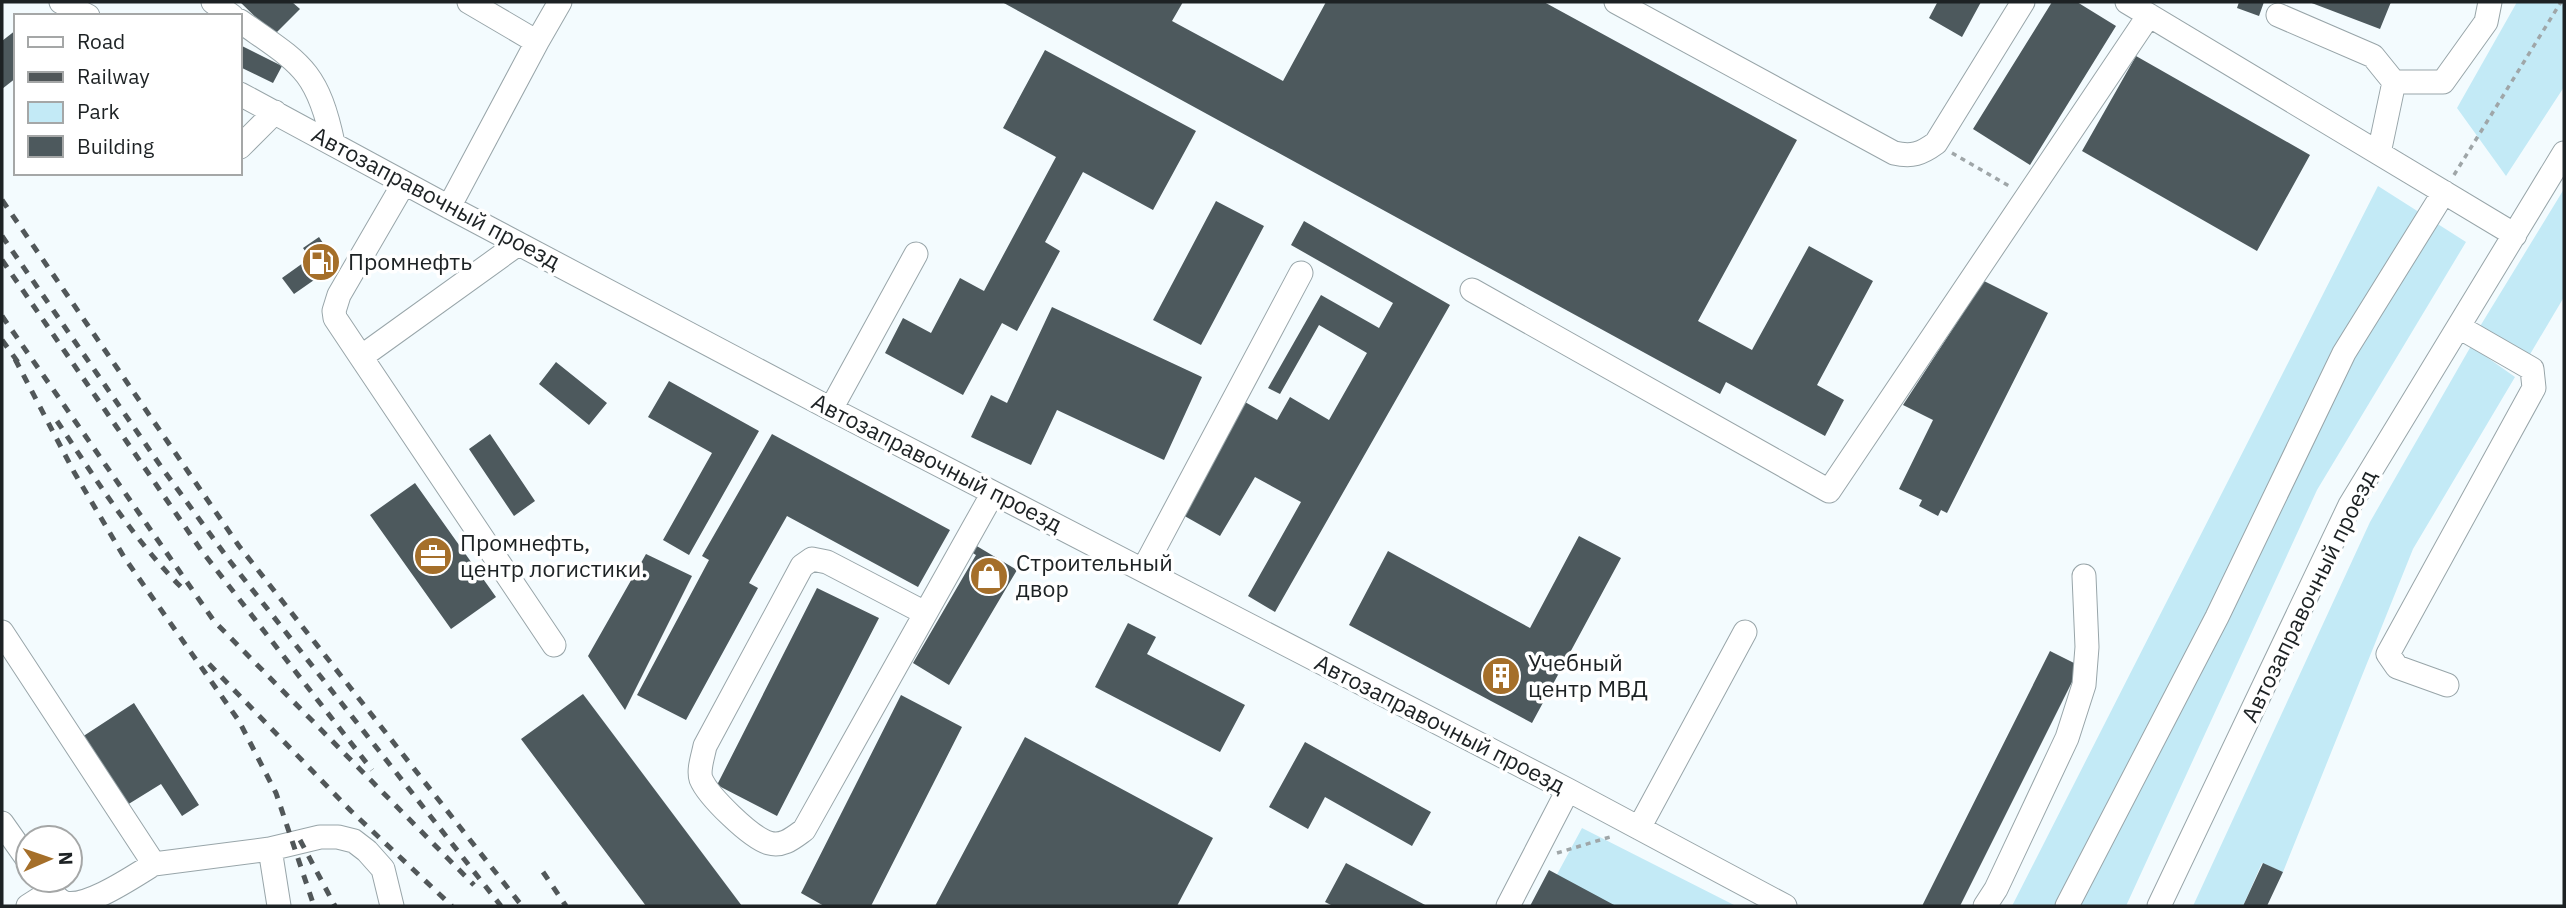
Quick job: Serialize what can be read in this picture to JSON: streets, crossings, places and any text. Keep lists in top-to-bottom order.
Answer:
{
  "streets": {
    "street": ["Автозаправочный проезд"]
  },
  "places": {
    "fuel station": ["Промнефть"],
    "office": ["Промнефть, центр логистики."],
    "shop": ["Строительный двор"],
    "building": ["Учебный центр МВД"]
  },
  "legend": [
    "Road",
    "Railway",
    "Park",
    "Building"
  ],
  "north": "right"
}
